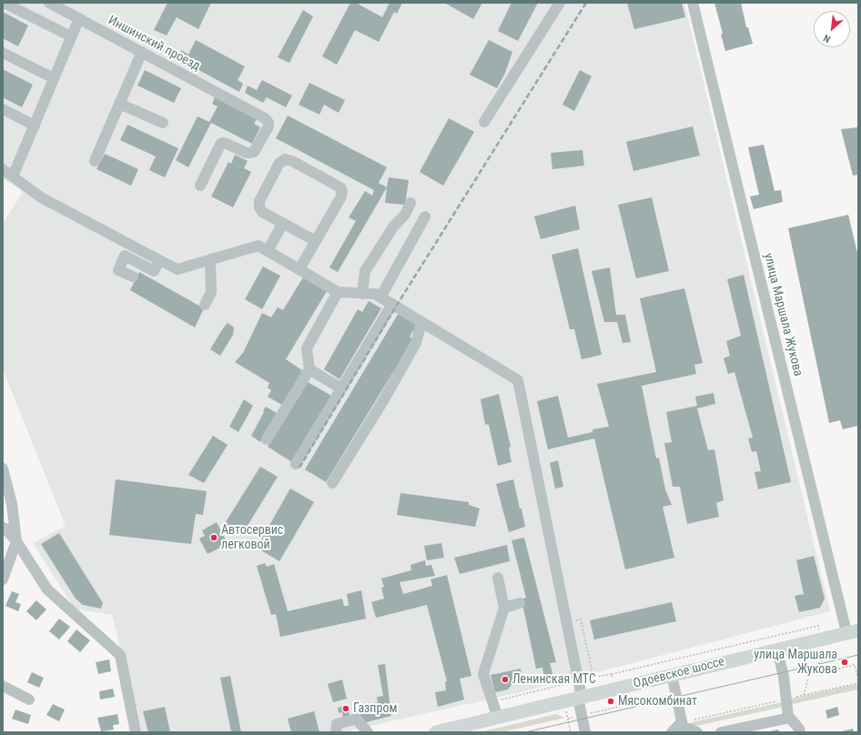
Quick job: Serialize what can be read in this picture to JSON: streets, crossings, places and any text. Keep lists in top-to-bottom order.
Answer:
{
  "streets": {
    "main road": ["Одоевское шоссе"],
    "street": ["Иншинский проезд", "улица Маршала Жукова"]
  },
  "crossings": [
    ["улица Маршала Жукова", "Одоевское шоссе"]
  ],
  "places": [
    "Автосервис легковой",
    "улица Маршала Жукова",
    "Ленинская МТС",
    "Мясокомбинат",
    "Газпром"
  ],
  "north": "bottom left"
}
